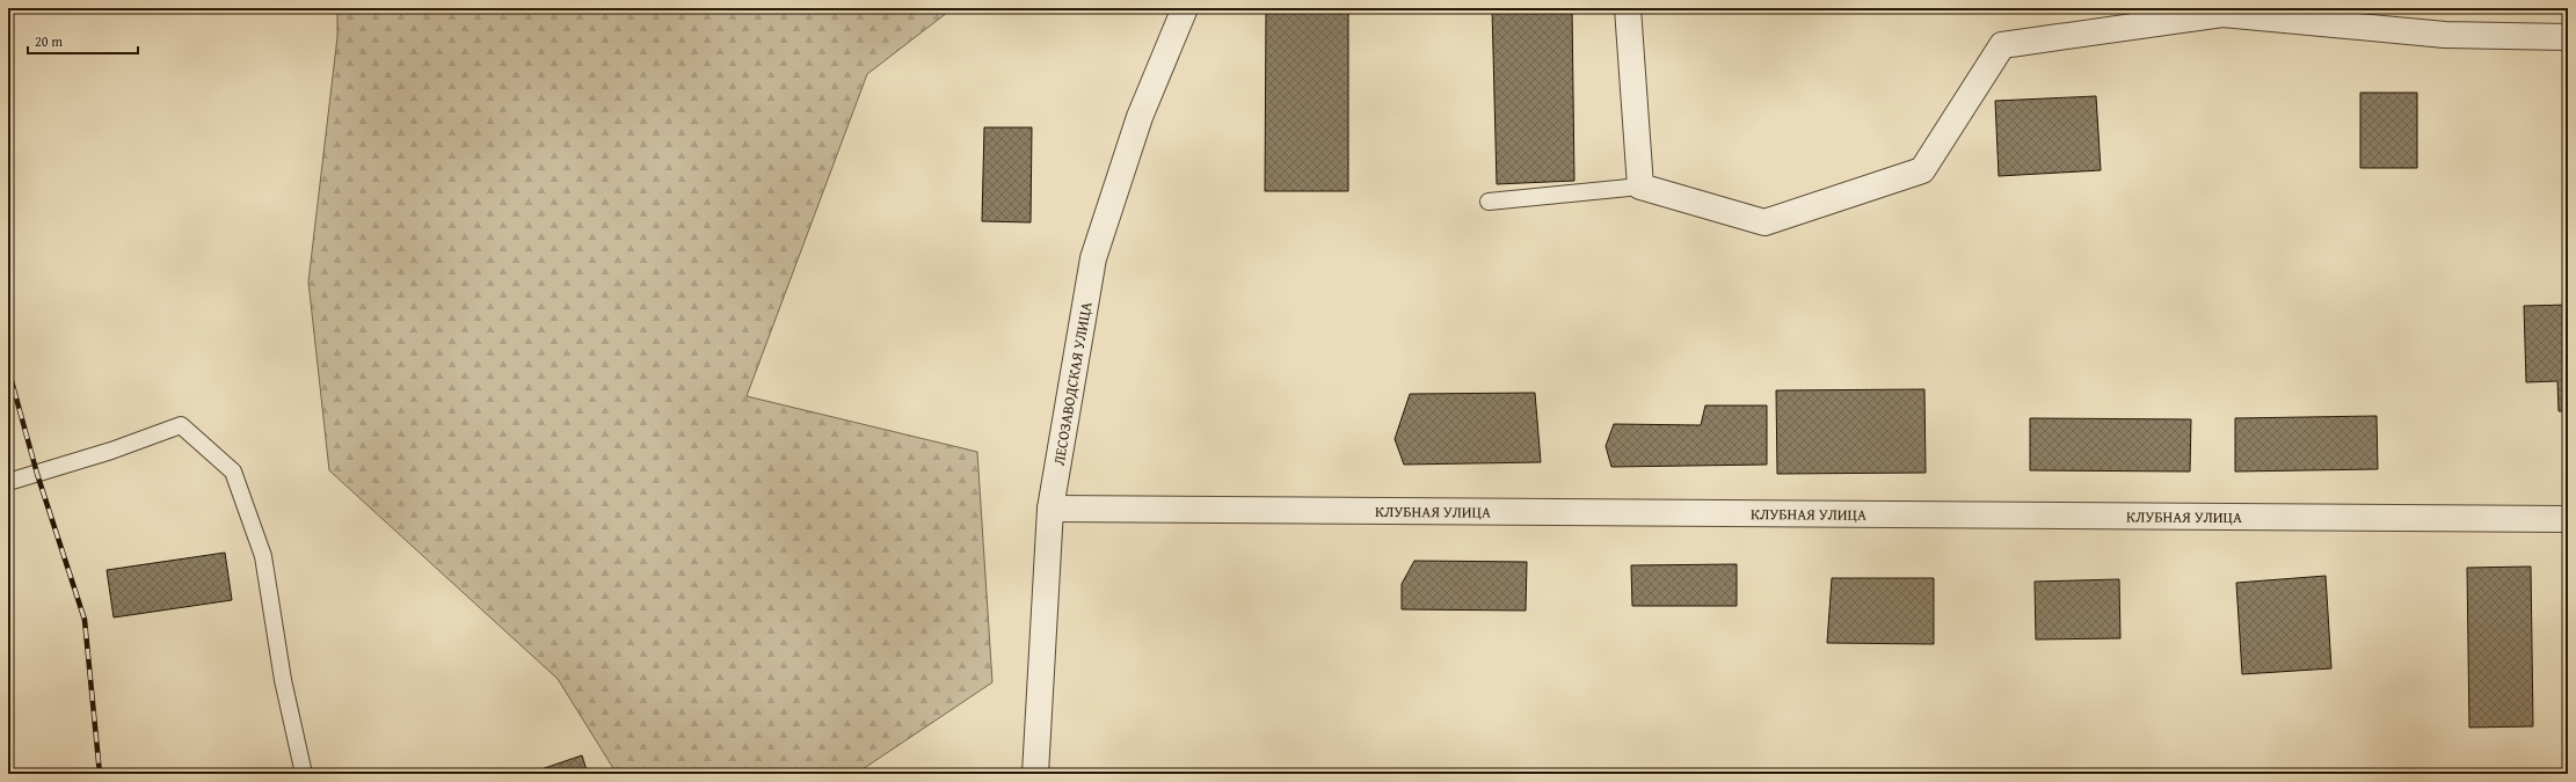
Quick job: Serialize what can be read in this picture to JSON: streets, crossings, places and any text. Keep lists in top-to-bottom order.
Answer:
{
  "streets": {
    "street": ["ЛЕСОЗАВОДСКАЯ УЛИЦА", "КЛУБНАЯ УЛИЦА"]
  },
  "crossings": [
    ["ЛЕСОЗАВОДСКАЯ УЛИЦА", "КЛУБНАЯ УЛИЦА"]
  ],
  "scale_bar": "20 m"
}
